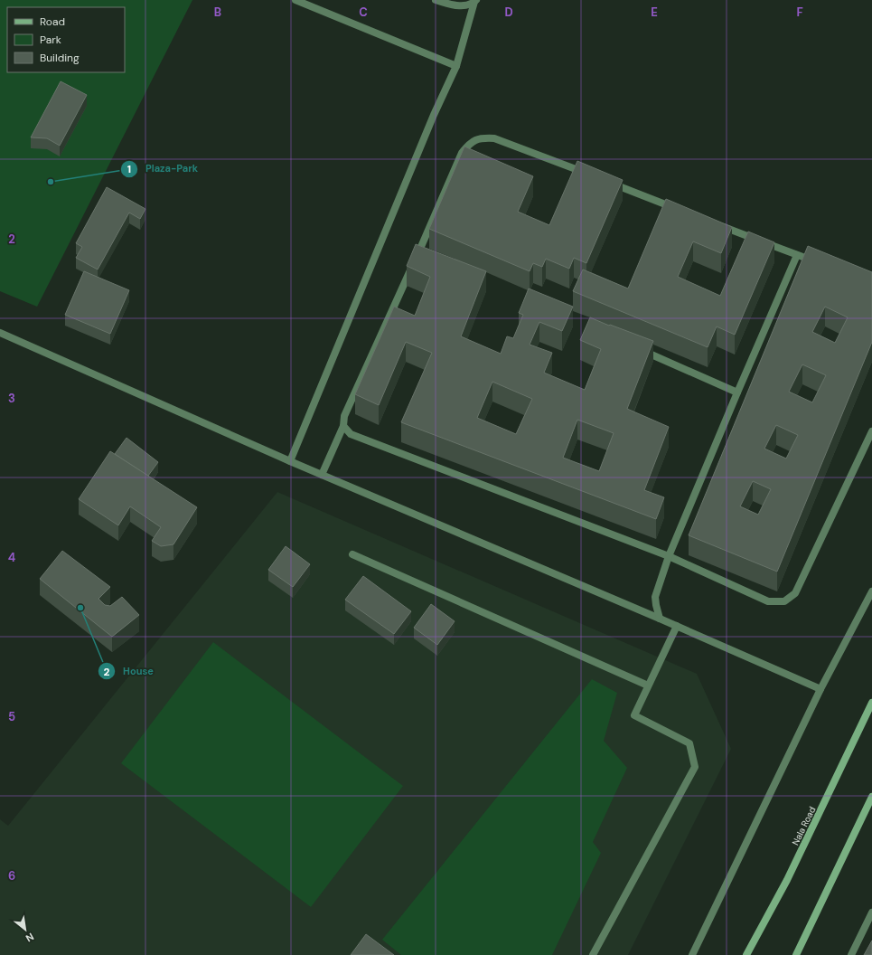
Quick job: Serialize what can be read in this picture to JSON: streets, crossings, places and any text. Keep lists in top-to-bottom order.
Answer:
{
  "streets": {
    "main road": ["Nala Road"]
  },
  "places": ["Plaza-Park", "House"],
  "legend": ["Road", "Park", "Building"],
  "north": "bottom right",
  "grid": {
    "columns": [
      "B",
      "C",
      "D",
      "E",
      "F"
    ],
    "rows": [
      "2",
      "3",
      "4",
      "5",
      "6"
    ]
  }
}
